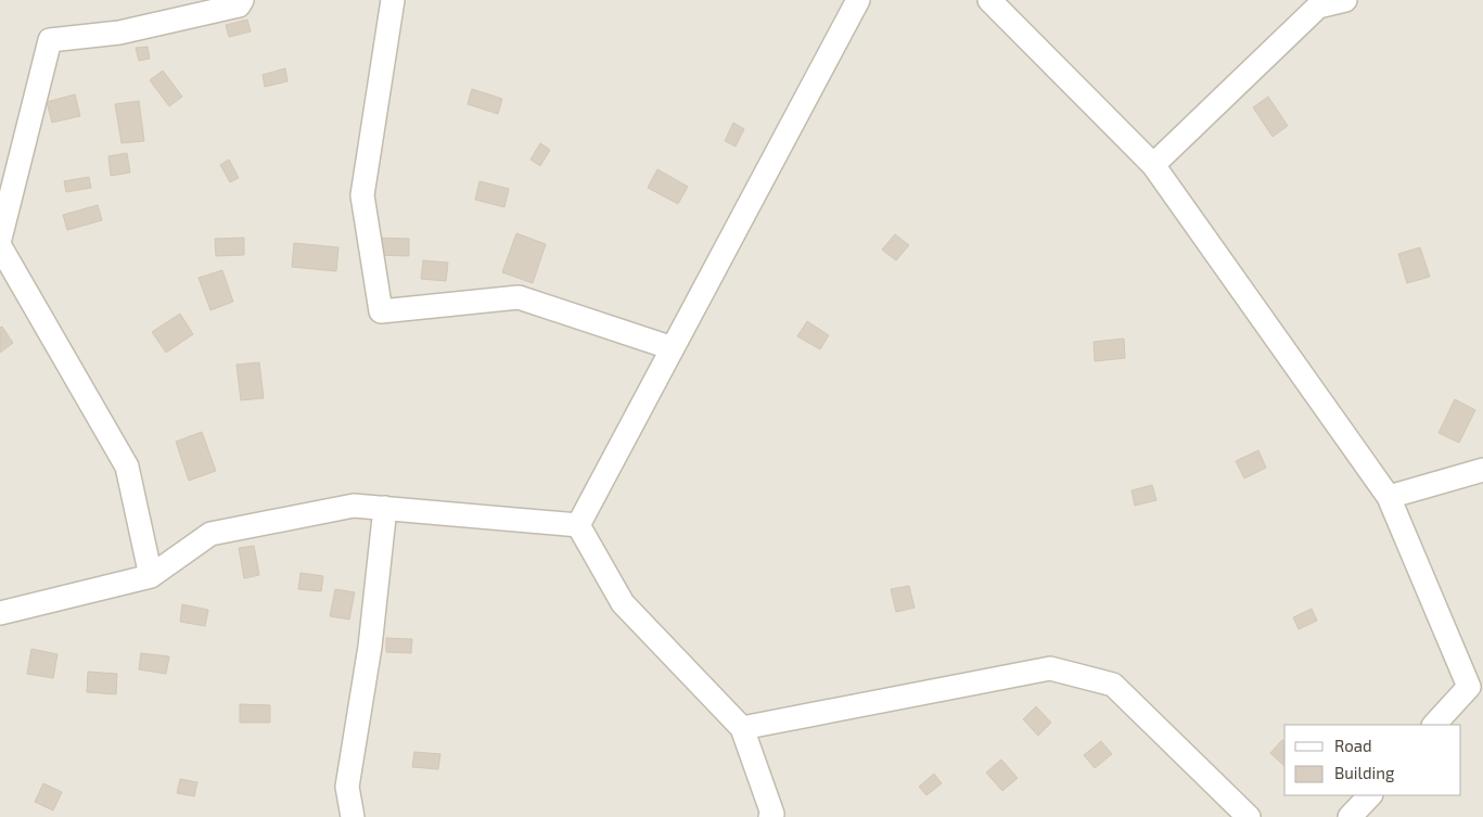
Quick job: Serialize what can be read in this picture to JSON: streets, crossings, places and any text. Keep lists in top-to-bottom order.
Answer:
{
  "legend": ["Road", "Building"]
}
